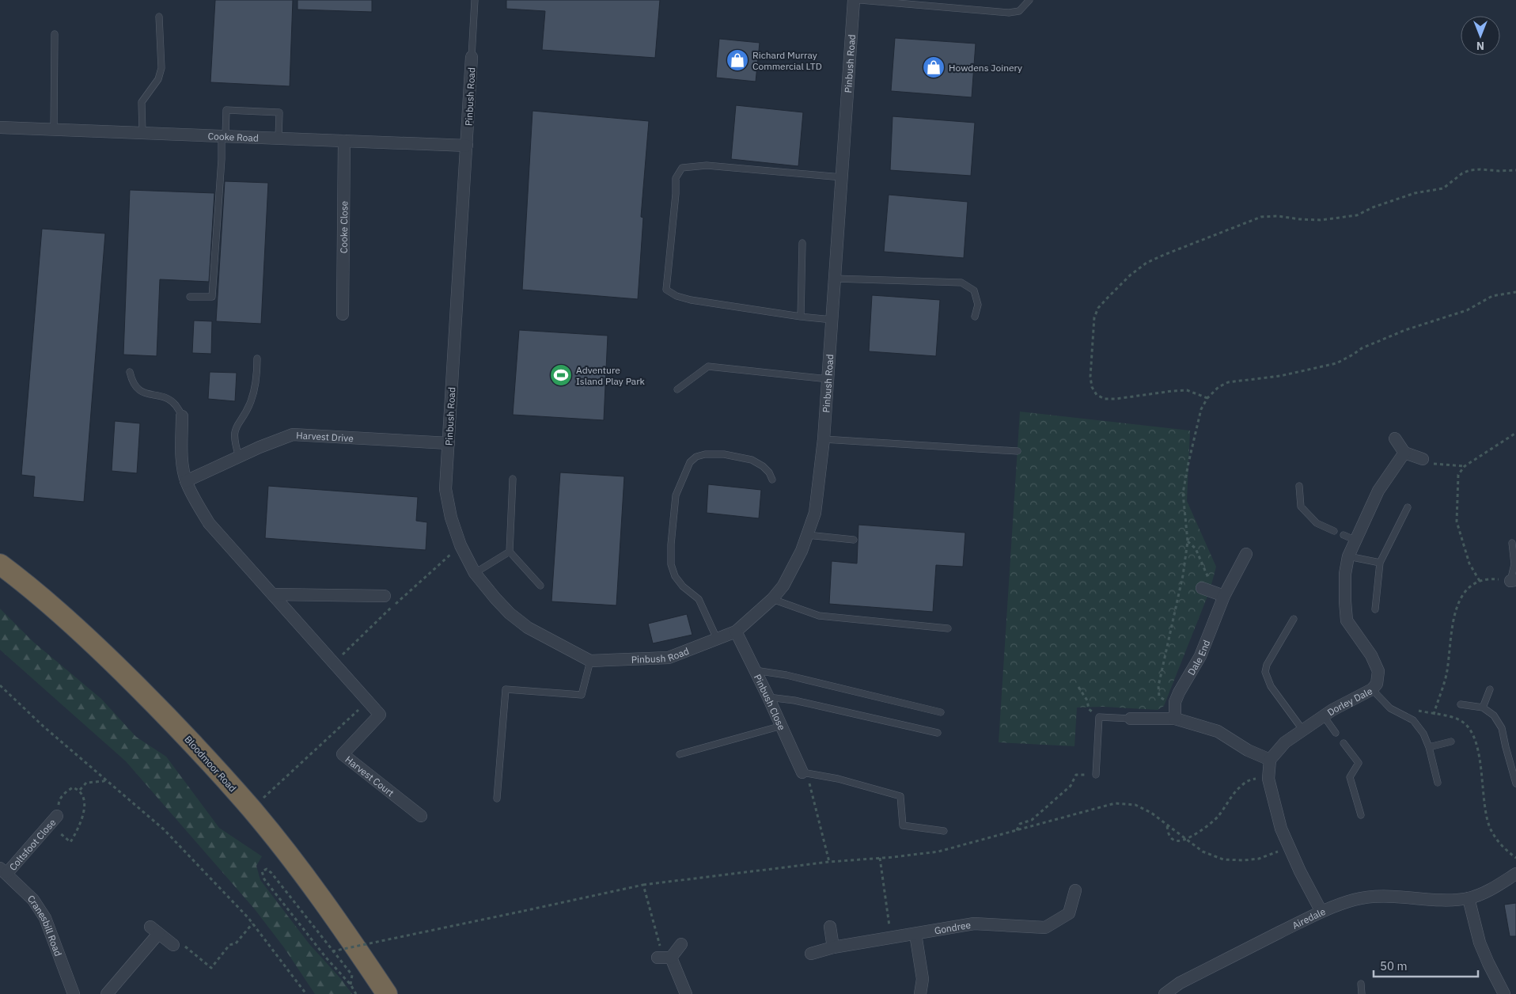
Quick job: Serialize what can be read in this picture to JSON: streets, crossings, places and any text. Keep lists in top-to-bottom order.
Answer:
{
  "streets": {
    "highway": ["Bloodmoor Road"],
    "street": [
      "Pinbush Road",
      "Cooke Road",
      "Cooke Close",
      "Harvest Drive",
      "Dale End",
      "Dorley Dale",
      "Pinbush Close",
      "Harvest Court",
      "Coltsfoot Close",
      "Airedale",
      "Cranesbill Road",
      "Gondree"
    ]
  },
  "crossings": [
    ["Pinbush Road", "Cooke Road"],
    ["Pinbush Road", "Harvest Drive"],
    ["Pinbush Road", "Pinbush Close"],
    ["Cooke Road", "Cooke Close"],
    ["Coltsfoot Close", "Cranesbill Road"]
  ],
  "places": {
    "shop": ["Richard Murray Commercial LTD", "Howdens Joinery"],
    "sports": ["Adventure Island Play Park"]
  },
  "scale_bar": "50 m",
  "north": "bottom"
}
